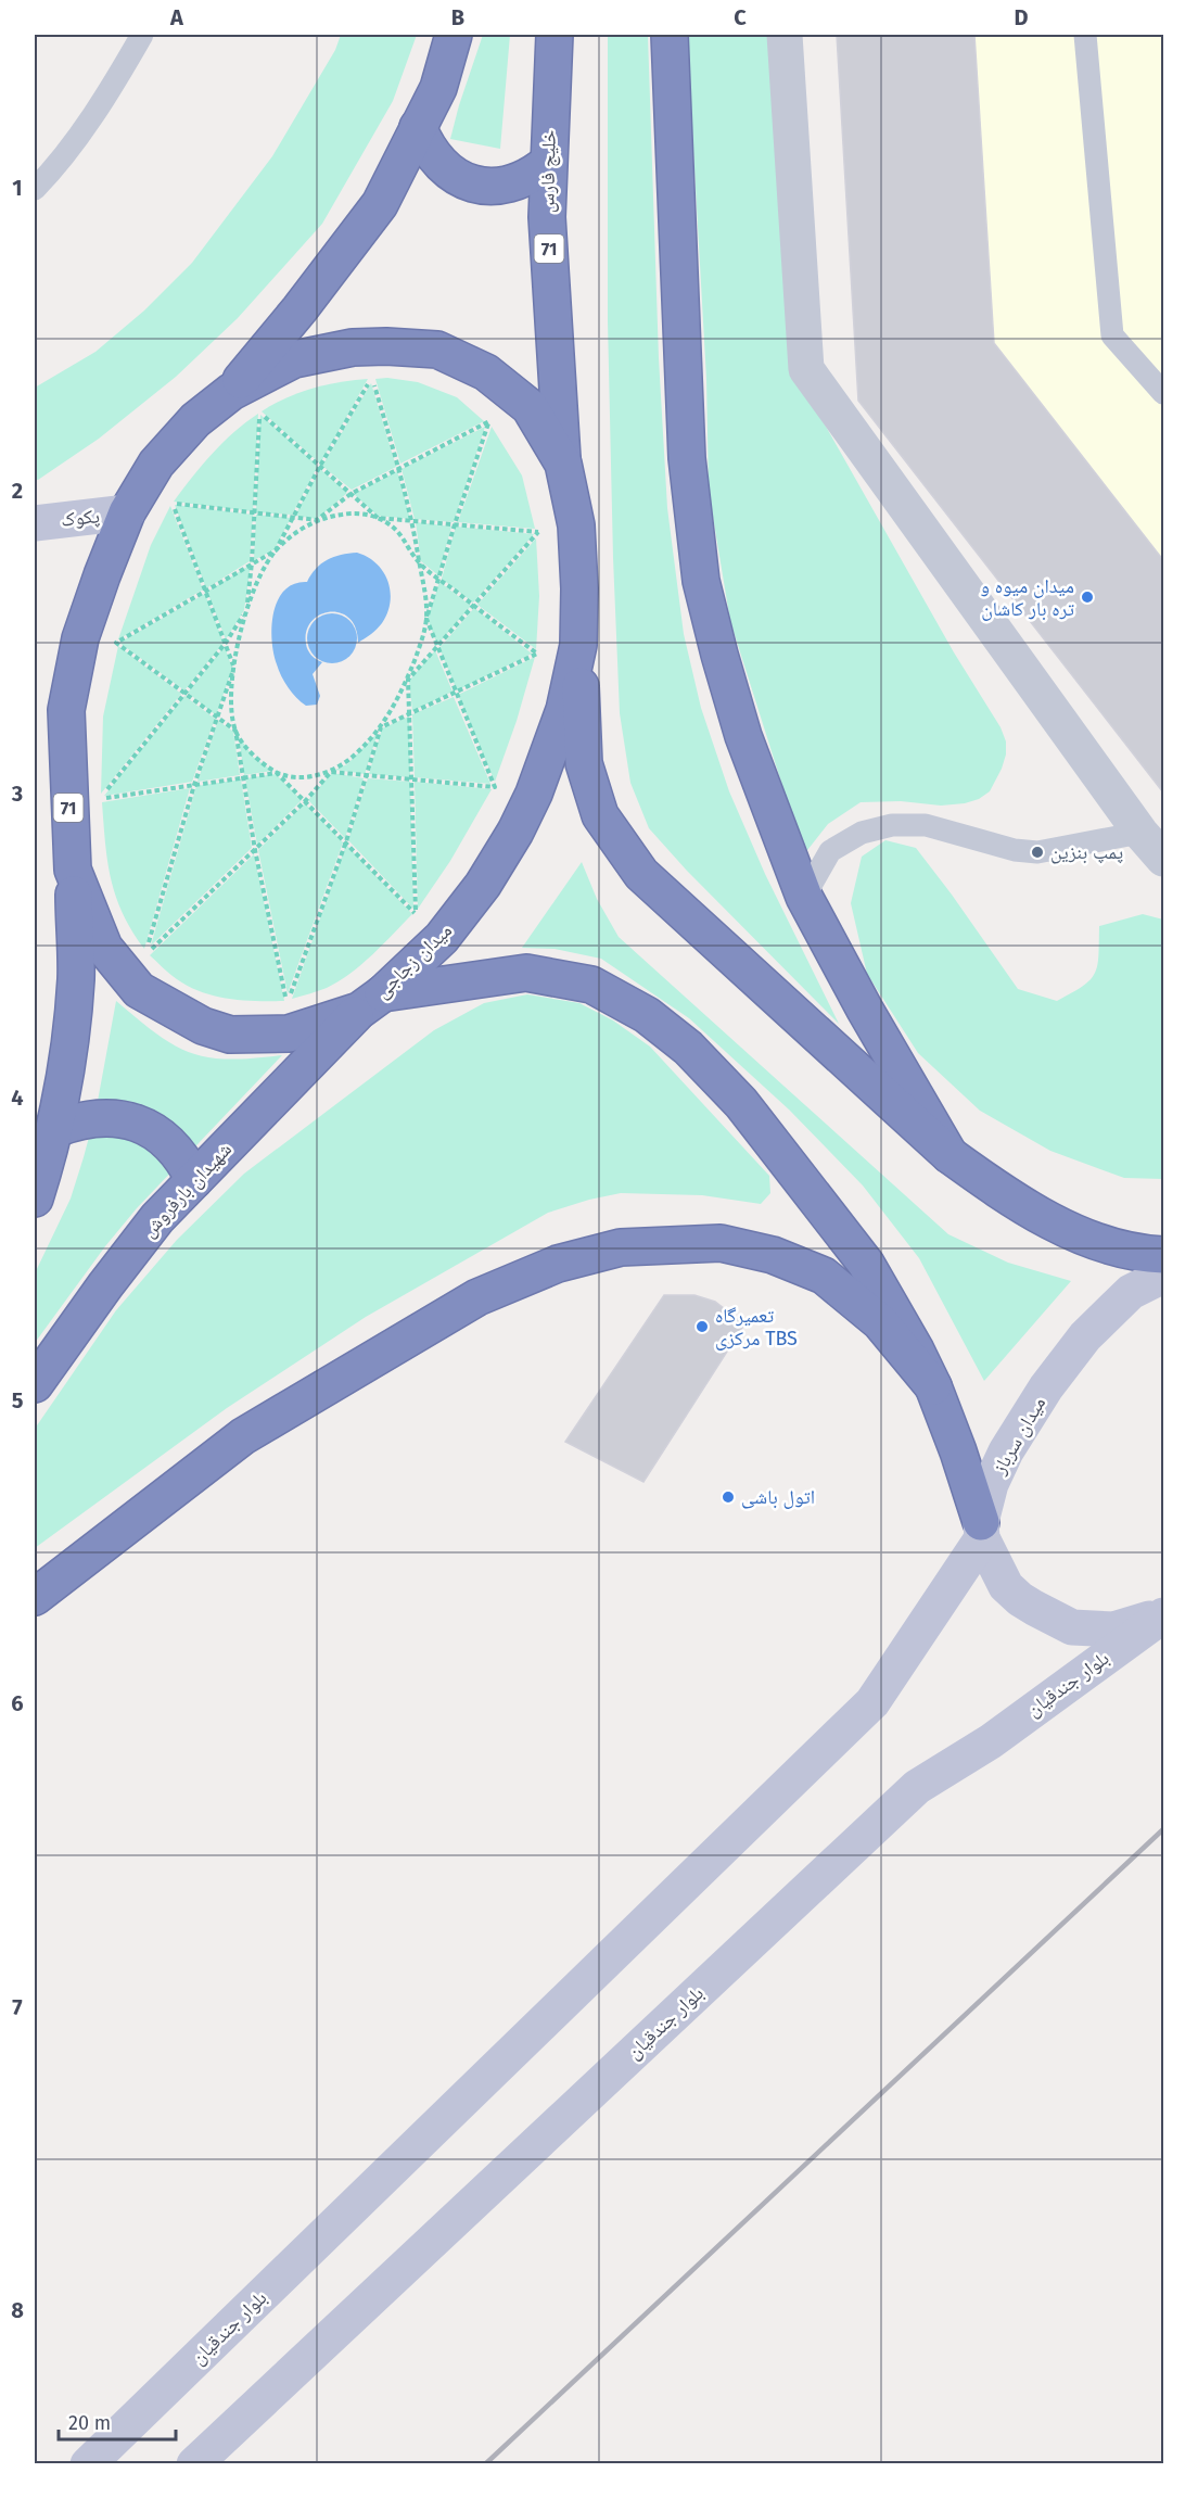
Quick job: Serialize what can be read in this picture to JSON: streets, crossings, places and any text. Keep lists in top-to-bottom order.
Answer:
{
  "streets": {
    "highway": [
      "خلیج فارس",
      "71",
      "میدان زجاجی",
      "شهیدان بارفروش"
    ],
    "main road": ["پکوک", "میدان سرباز", "بلوار جندقیان"]
  },
  "crossings": [
    ["خلیج فارس", "میدان زجاجی"],
    ["71", "میدان زجاجی"],
    ["پکوک", "میدان زجاجی"],
    ["میدان زجاجی", "شهیدان بارفروش"],
    ["میدان سرباز", "بلوار جندقیان"]
  ],
  "places": [
    "میدان میوه و تره بار کاشان",
    "پمپ بنزین",
    "تعمیرگاه مرکزی TBS",
    "اتول باشی"
  ],
  "scale_bar": "20 m",
  "grid": {
    "columns": [
      "A",
      "B",
      "C",
      "D"
    ],
    "rows": [
      "1",
      "2",
      "3",
      "4",
      "5",
      "6",
      "7",
      "8"
    ]
  }
}
